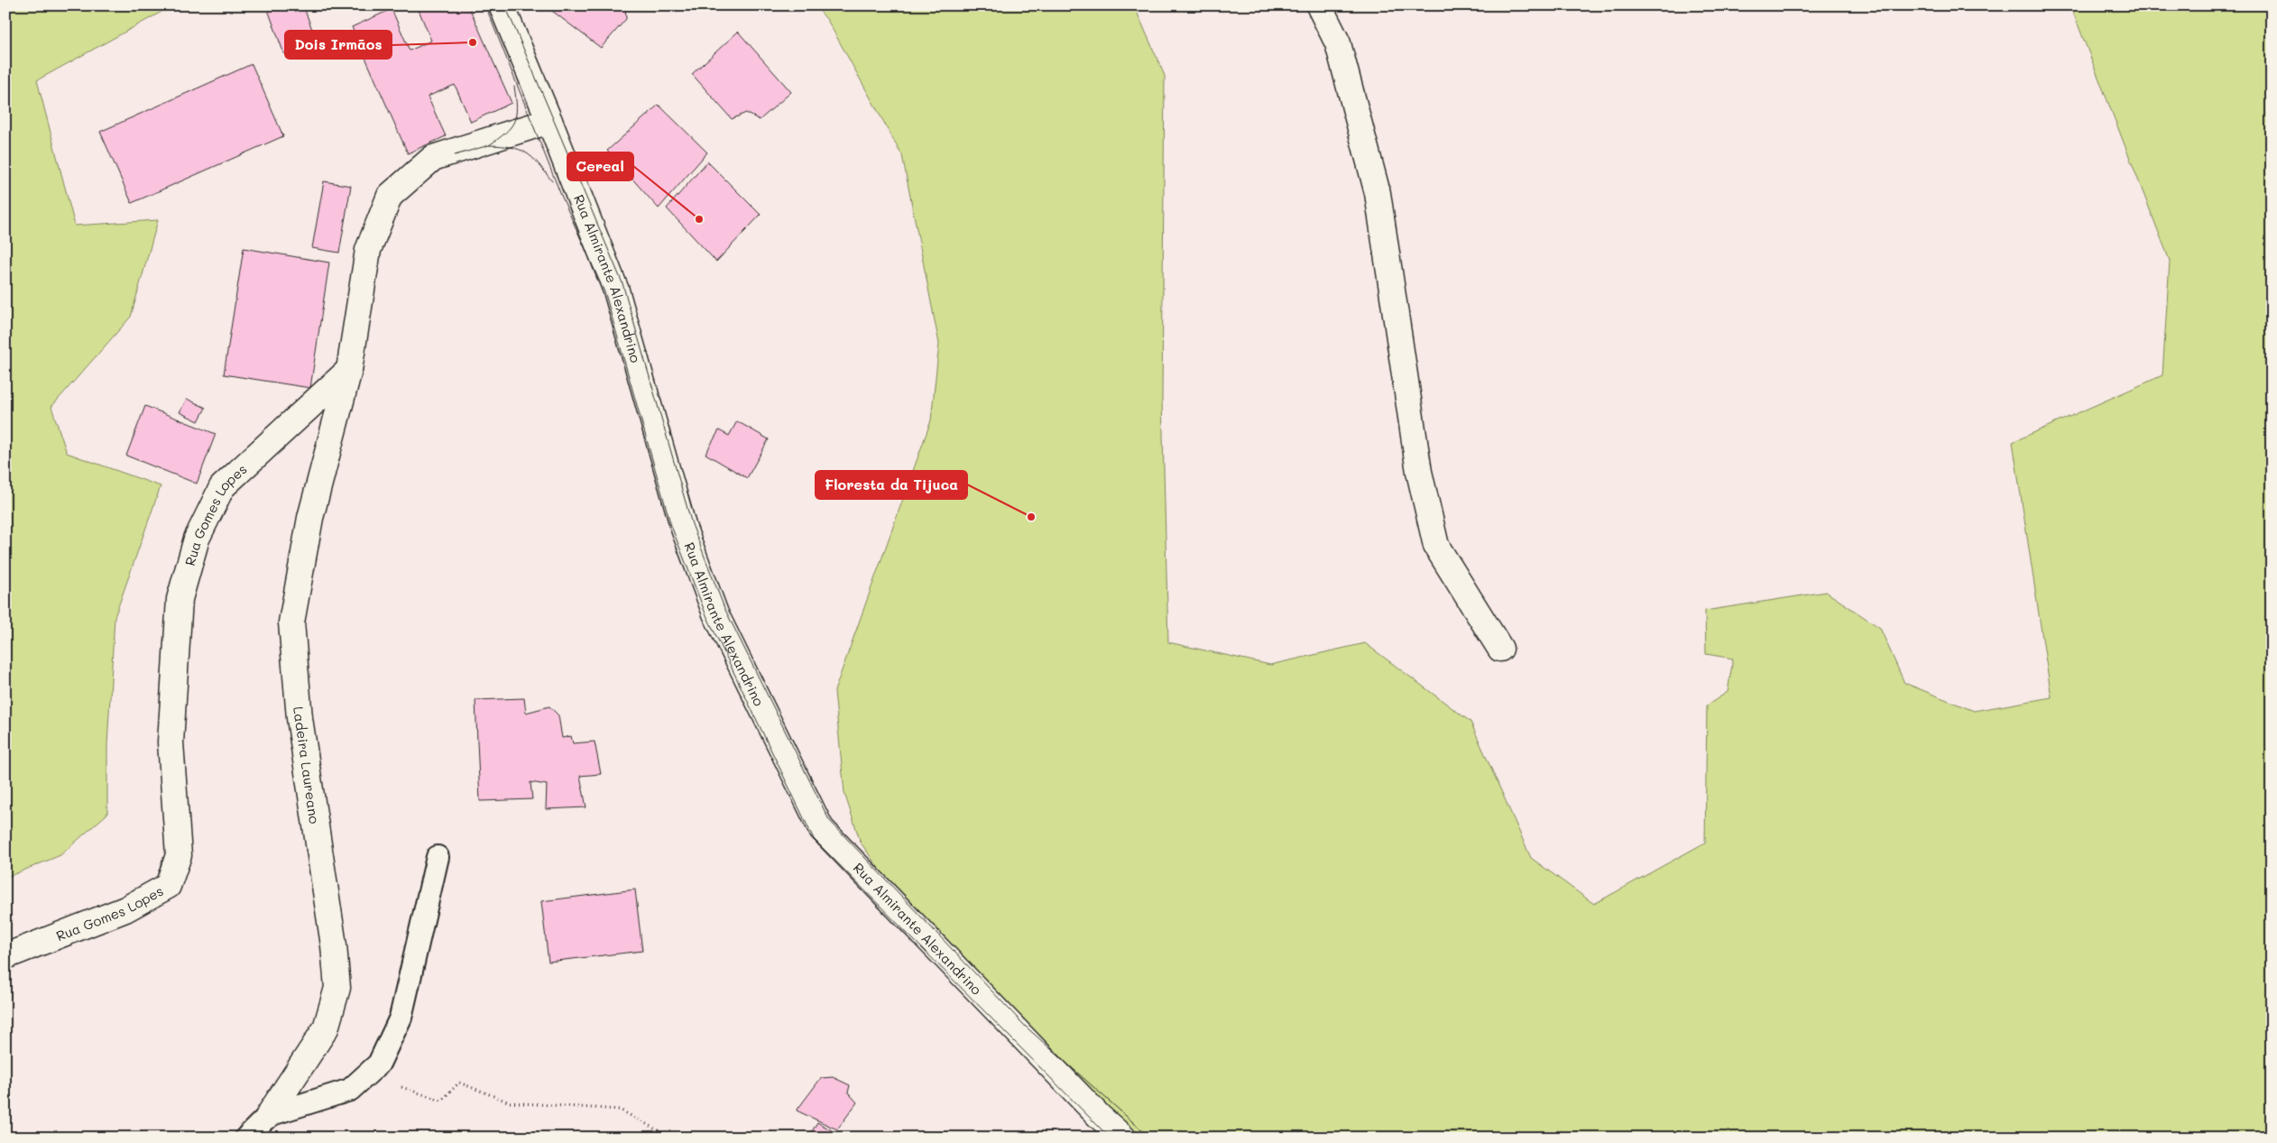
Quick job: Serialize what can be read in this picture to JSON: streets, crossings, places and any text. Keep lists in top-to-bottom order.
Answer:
{
  "streets": {
    "street": ["Rua Almirante Alexandrino", "Rua Gomes Lopes", "Ladeira Laureano"]
  },
  "crossings": [
    ["Rua Gomes Lopes", "Ladeira Laureano"]
  ],
  "places": ["Dois Irmãos", "Cereal", "Floresta da Tijuca"]
}
